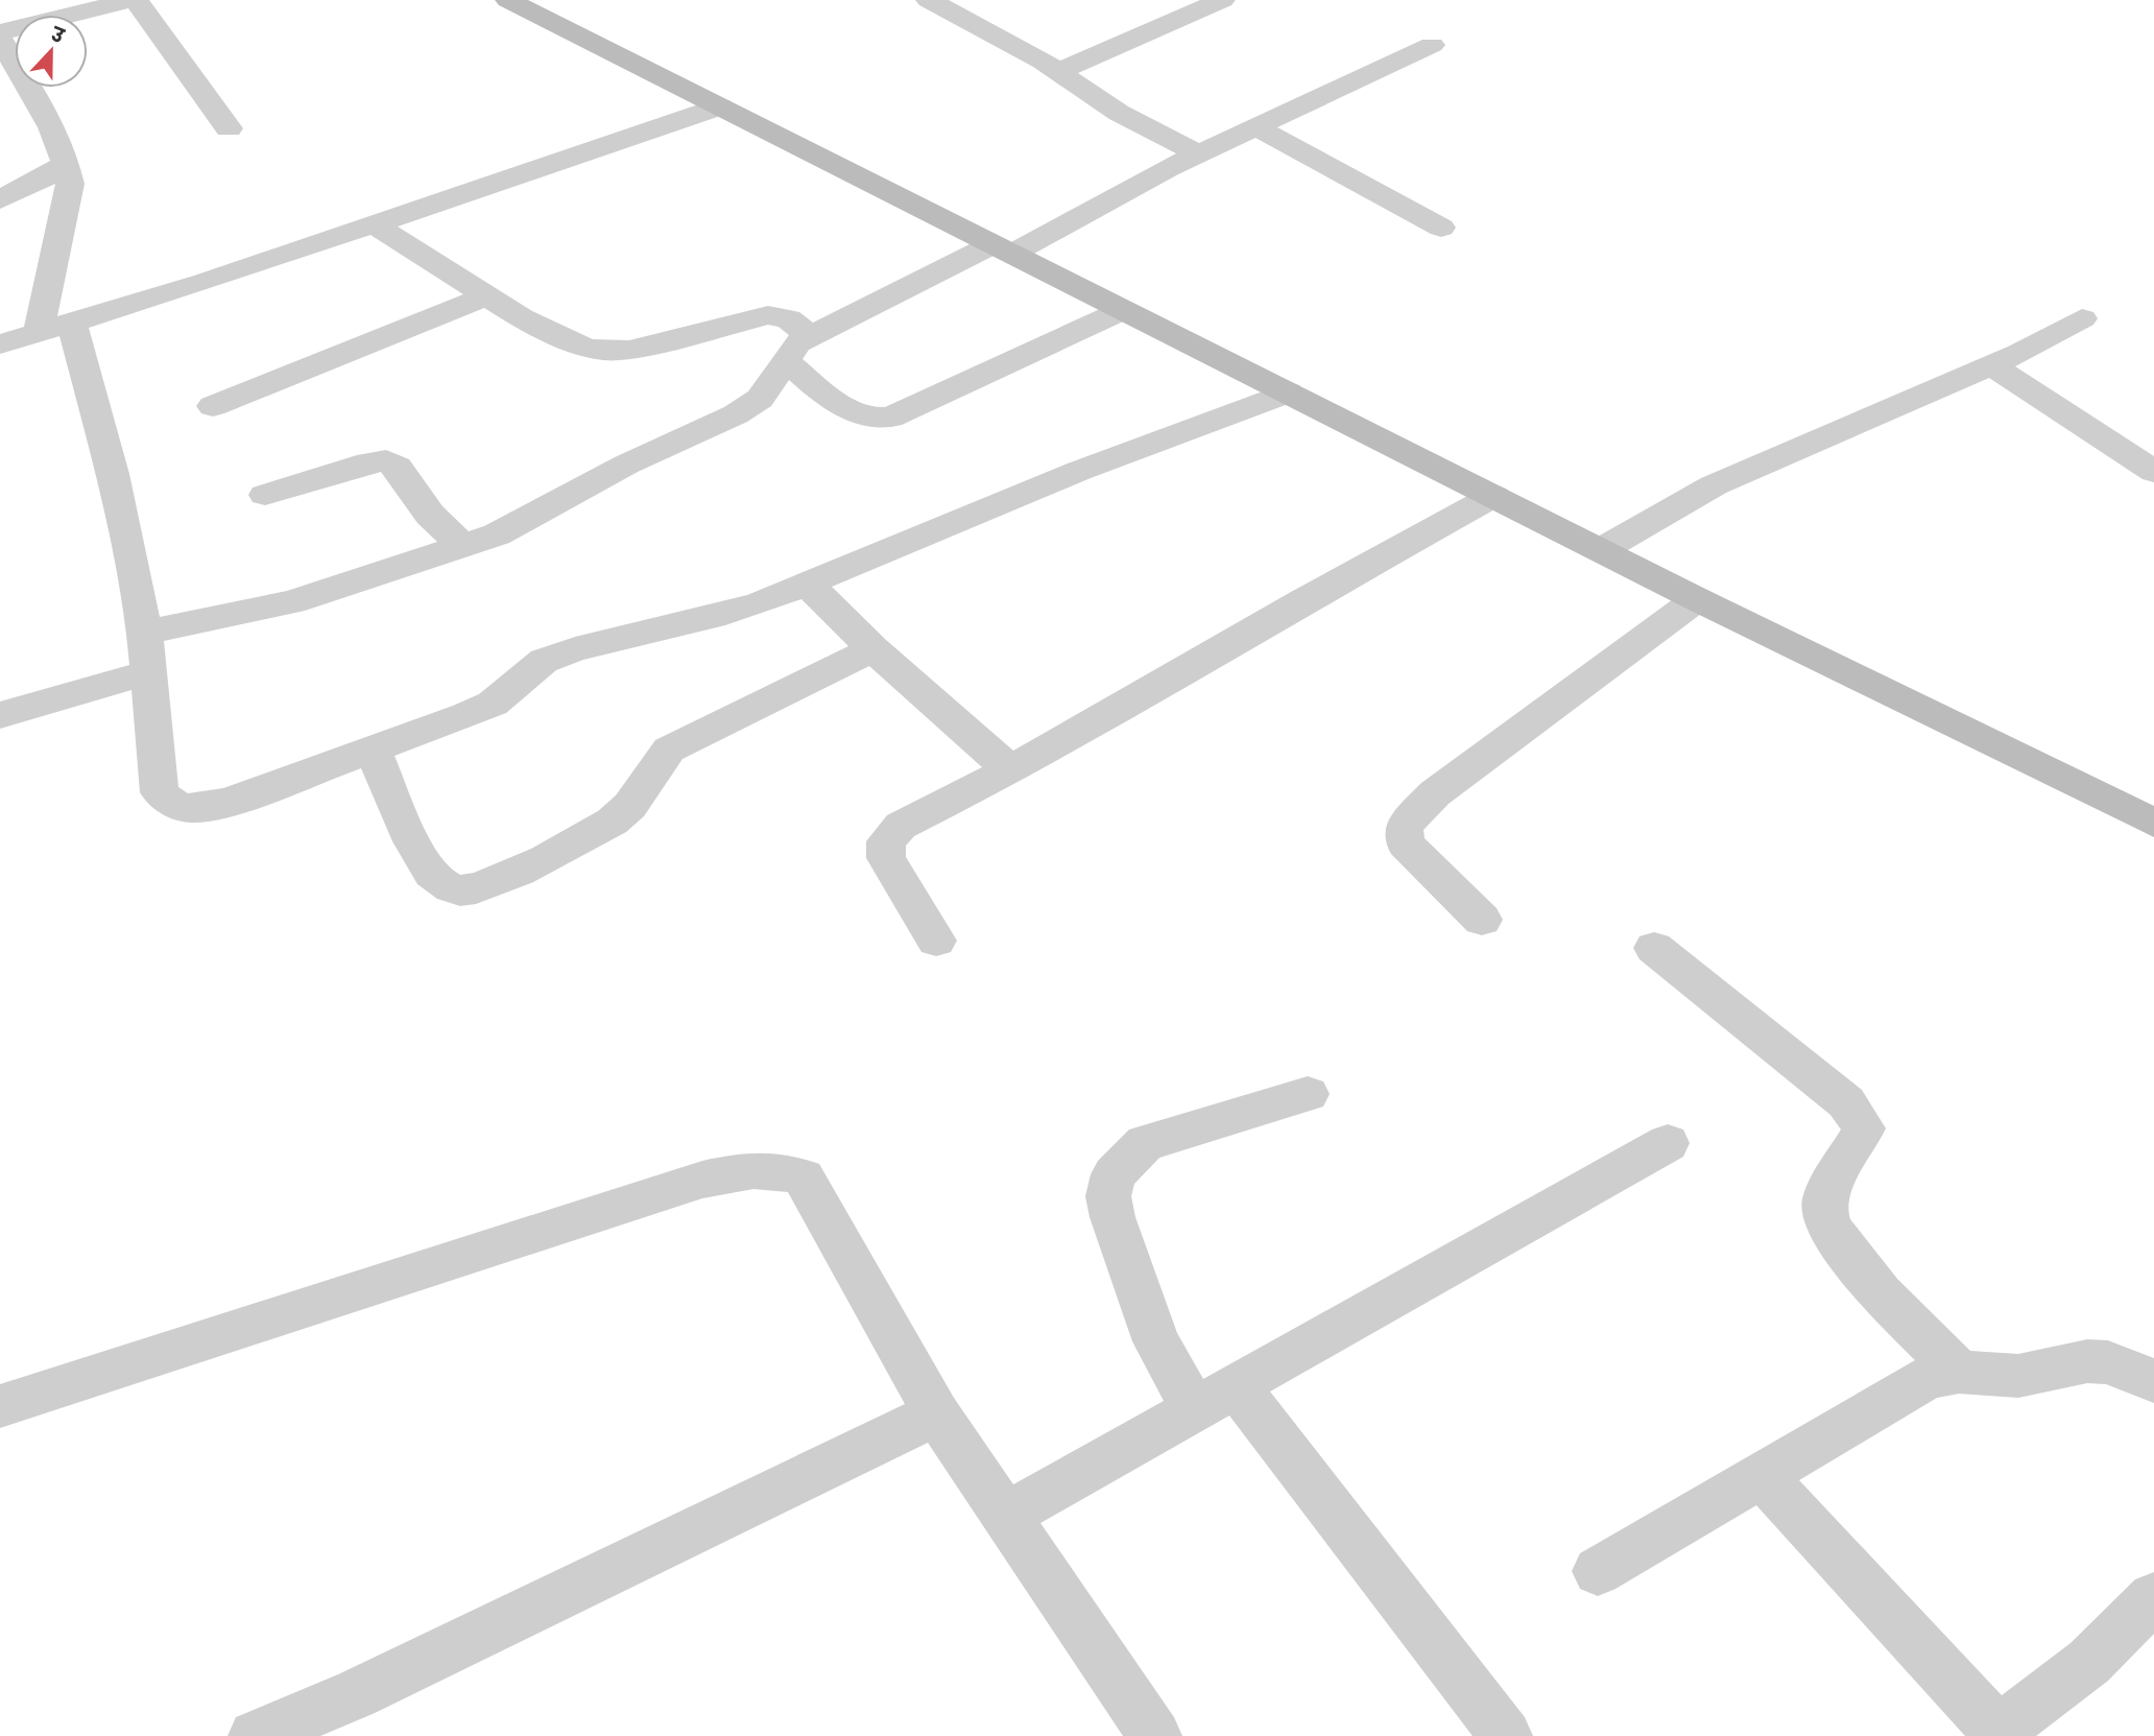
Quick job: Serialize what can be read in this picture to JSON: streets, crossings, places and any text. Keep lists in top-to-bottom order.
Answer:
{
  "north": "top"
}
